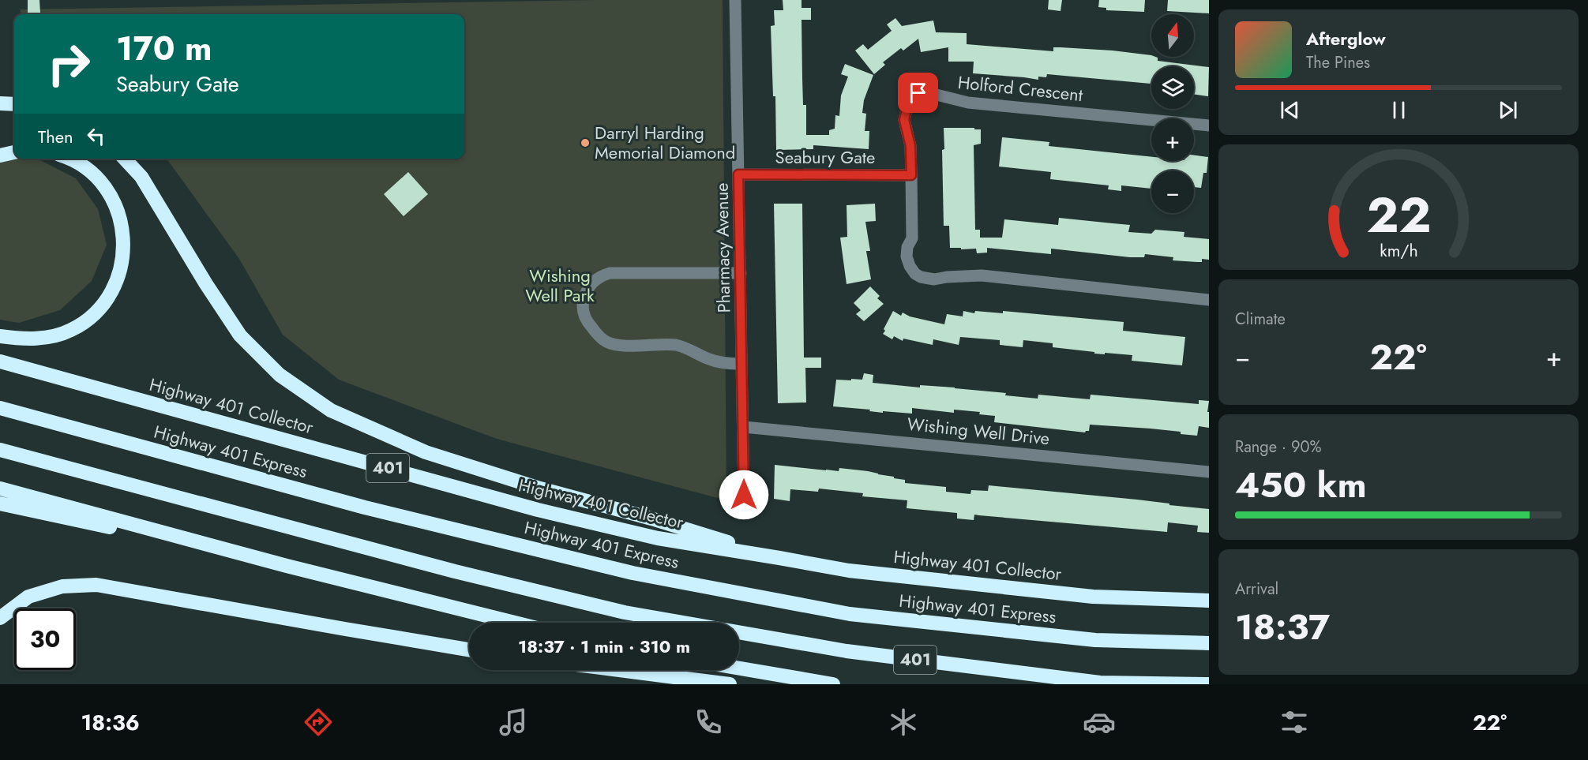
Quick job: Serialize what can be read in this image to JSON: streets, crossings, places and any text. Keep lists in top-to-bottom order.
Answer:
{
  "streets": {
    "highway": ["Highway 401 Collector", "Highway 401 Express", "401"],
    "street": [
      "Holford Crescent",
      "Seabury Gate",
      "Pharmacy Avenue",
      "Wishing Well Drive"
    ]
  },
  "crossings": [
    ["Holford Crescent", "Seabury Gate"],
    ["Seabury Gate", "Pharmacy Avenue"],
    ["Pharmacy Avenue", "Wishing Well Drive"]
  ],
  "parks": ["Wishing Well Park"],
  "places": ["Darryl Harding Memorial Diamond"],
  "north": "top",
  "page": {
    "map_buttons": ["+", "−"],
    "turn": ["170 m", "Seabury Gate"],
    "song": ["Afterglow", "The Pines"],
    "then": "Then",
    "tile": [
      "Climate",
      ["Range · 90%", "450 km"],
      ["Arrival", "18:37"]
    ],
    "heat": ["−", "22°", "+"],
    "limit": "30",
    "trip": "18:37 · 1 min · 310 m",
    "tabs": ["18:36", "22°"],
    "gauge": ["22", "km/h"]
  }
}
